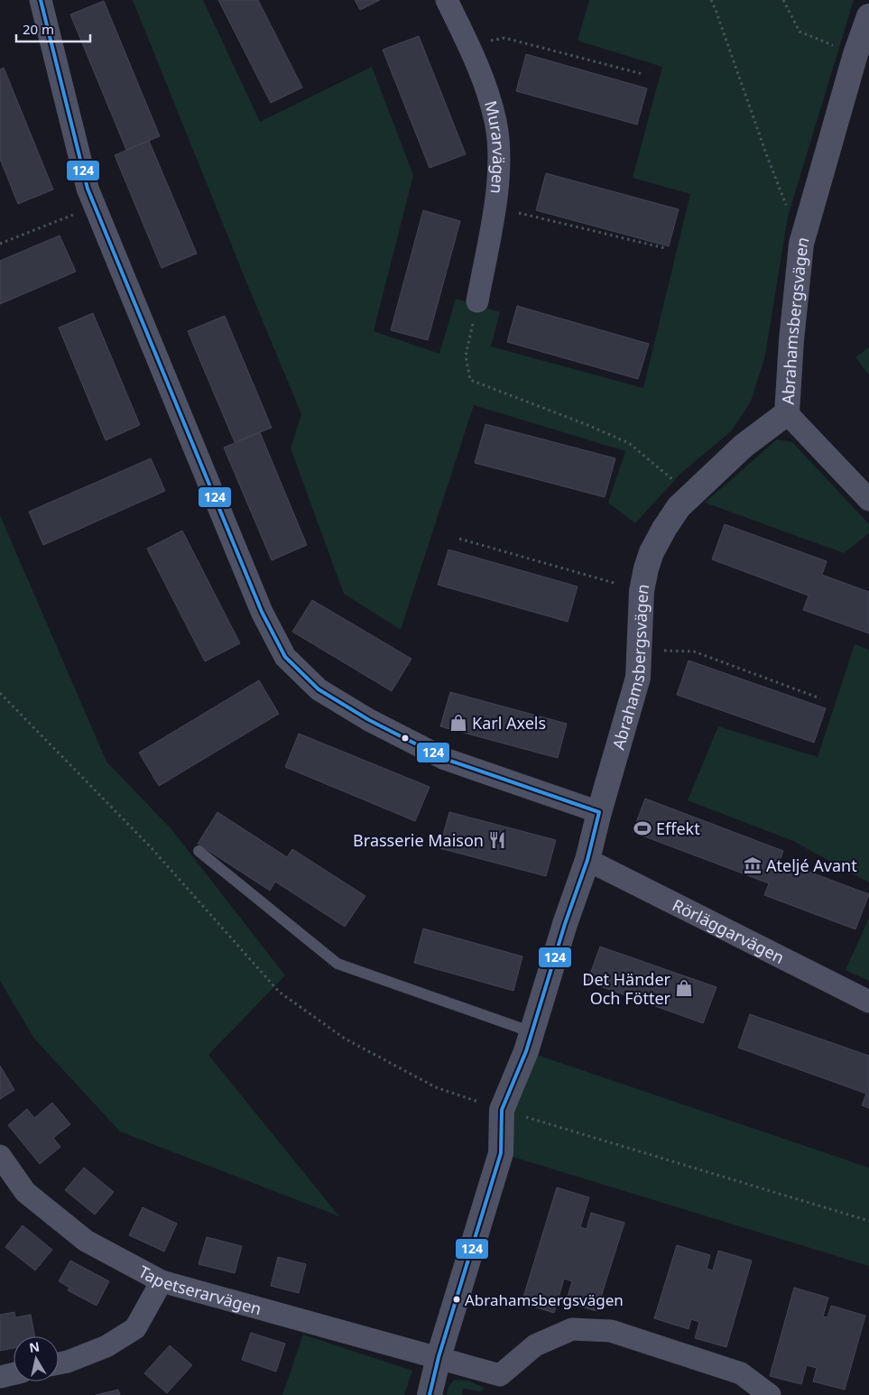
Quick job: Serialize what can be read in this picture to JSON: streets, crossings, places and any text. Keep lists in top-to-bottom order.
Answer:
{
  "streets": {
    "street": [
      "Murarvägen",
      "Abrahamsbergsvägen",
      "Rörläggarvägen",
      "Tapetserarvägen"
    ]
  },
  "crossings": [
    ["Abrahamsbergsvägen", "Rörläggarvägen"],
    ["Abrahamsbergsvägen", "Tapetserarvägen"]
  ],
  "places": {
    "shop": ["Karl Axels", "Det Händer Och Fötter"],
    "sports": ["Effekt"],
    "restaurant": ["Brasserie Maison"],
    "museum": ["Ateljé Avant"],
    "other": ["Abrahamsbergsvägen"]
  },
  "lines": ["transit line 124"],
  "scale_bar": "20 m",
  "north": "top"
}
